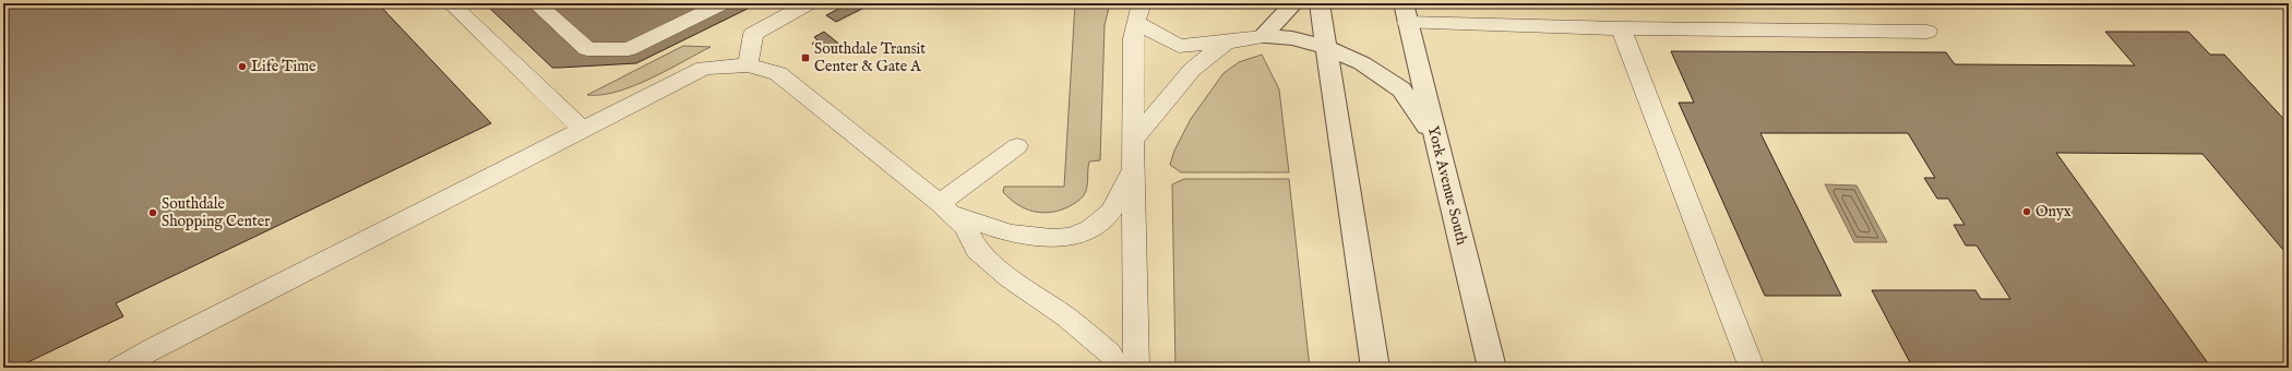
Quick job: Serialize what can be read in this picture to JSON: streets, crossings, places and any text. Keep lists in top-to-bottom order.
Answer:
{
  "streets": {
    "street": ["York Avenue South"]
  },
  "places": {
    "transit": ["Southdale Transit Center & Gate A"],
    "other": ["Life Time", "Onyx", "Southdale Shopping Center"]
  }
}
